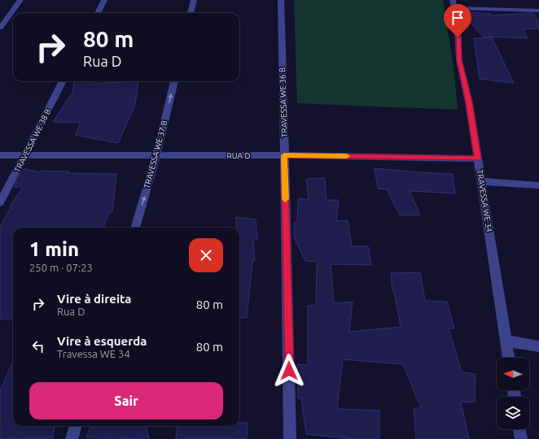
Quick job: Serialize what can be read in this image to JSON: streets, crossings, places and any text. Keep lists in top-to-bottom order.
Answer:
{
  "streets": {
    "street": [
      "TRAVESSA WE 36 B",
      "TRAVESSA WE 38 B",
      "TRAVESSA WE 37 B",
      "RUA D",
      "TRAVESSA WE 34"
    ]
  },
  "crossings": [
    ["TRAVESSA WE 36 B", "RUA D"],
    ["TRAVESSA WE 38 B", "RUA D"],
    ["TRAVESSA WE 37 B", "RUA D"],
    ["RUA D", "TRAVESSA WE 34"]
  ],
  "one_way": ["TRAVESSA WE 37 B"],
  "north": "left",
  "page": {
    "turn": ["80 m", "Rua D"],
    "heading": ["1 min", "250 m · 07:23"],
    "list": [
      {
        "name": "Vire à direita",
        "note": "Rua D",
        "value": "80 m"
      },
      {
        "name": "Vire à esquerda",
        "note": "Travessa WE 34",
        "value": "80 m"
      }
    ],
    "buttons": "Sair"
  }
}
